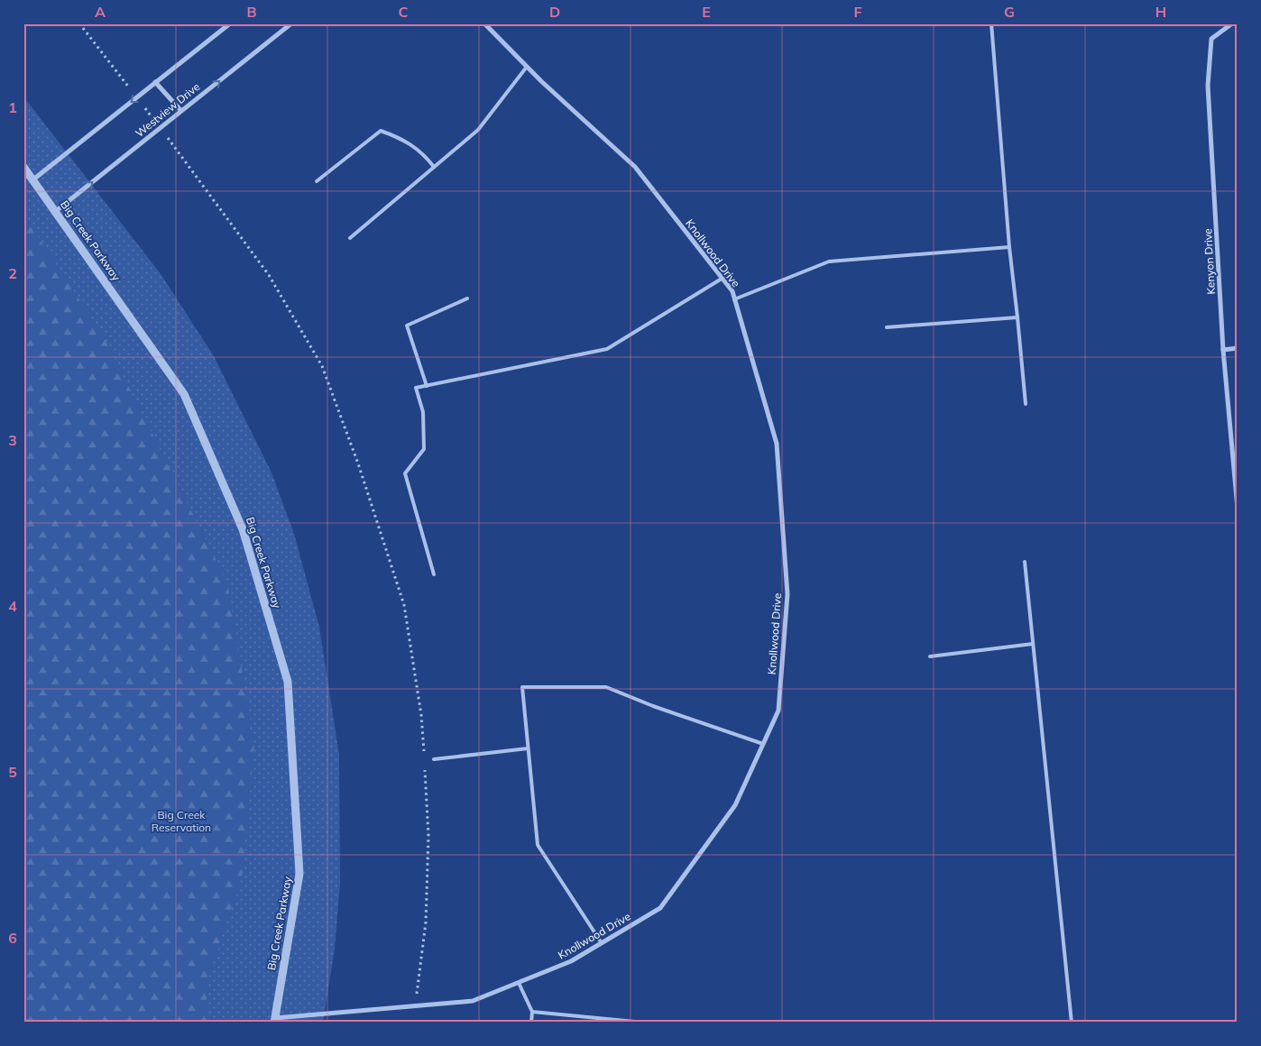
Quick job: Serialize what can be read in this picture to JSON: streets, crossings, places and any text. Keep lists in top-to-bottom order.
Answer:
{
  "streets": {
    "street": [
      "Westview Drive",
      "Big Creek Parkway",
      "Knollwood Drive",
      "Kenyon Drive"
    ]
  },
  "crossings": [
    ["Westview Drive", "Big Creek Parkway"],
    ["Big Creek Parkway", "Knollwood Drive"]
  ],
  "parks": ["Big Creek Reservation"],
  "grid": {
    "columns": [
      "A",
      "B",
      "C",
      "D",
      "E",
      "F",
      "G",
      "H"
    ],
    "rows": [
      "1",
      "2",
      "3",
      "4",
      "5",
      "6"
    ]
  }
}
